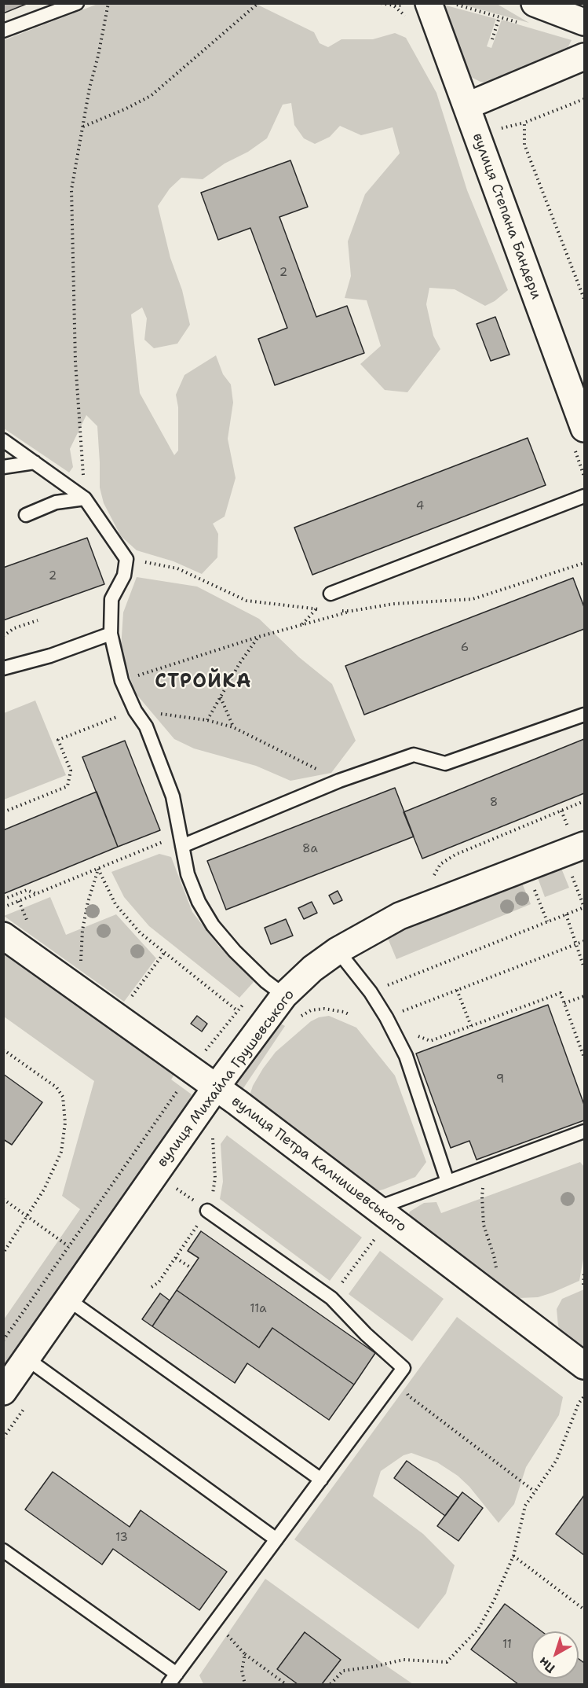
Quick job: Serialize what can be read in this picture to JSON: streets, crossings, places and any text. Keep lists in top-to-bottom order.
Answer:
{
  "streets": {
    "street": ["вулиця Степана Бандери", "вулиця Михайла Грушевського", "вулиця Петра Калнишевського"]
  },
  "crossings": [
    ["вулиця Михайла Грушевського", "вулиця Петра Калнишевського"]
  ],
  "districts": ["СТРОЙКА"],
  "house_numbers": [
    "2",
    "4",
    "2",
    "6",
    "8",
    "8а",
    "9",
    "11а",
    "13",
    "11"
  ],
  "north": "bottom left"
}
